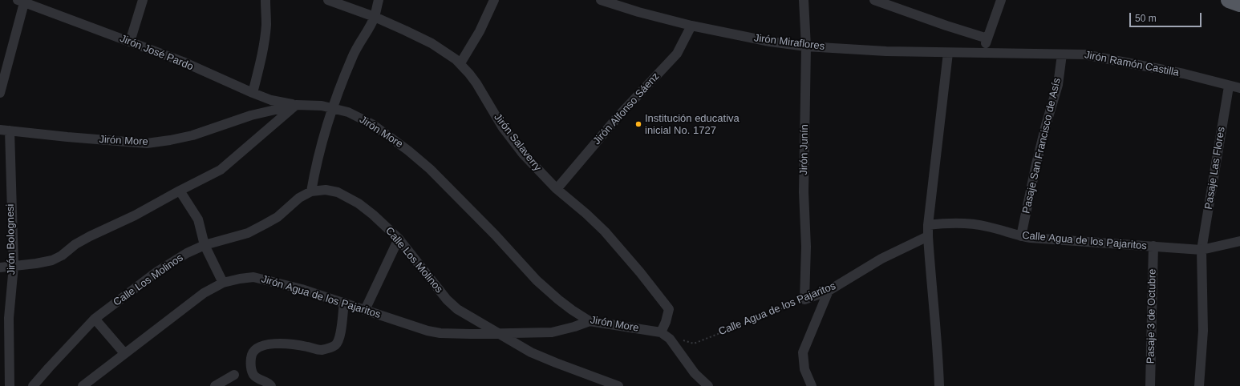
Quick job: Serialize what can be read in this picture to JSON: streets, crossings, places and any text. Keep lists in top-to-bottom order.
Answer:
{
  "streets": {
    "street": [
      "Jirón Miraflores",
      "Jirón José Pardo",
      "Jirón Ramón Castilla",
      "Jirón Alfonso Sáenz",
      "Jirón More",
      "Jirón Salaverry",
      "Pasaje San Francisco de Asís",
      "Jirón Junín",
      "Pasaje Las Flores",
      "Jirón Bolognesi",
      "Calle Agua de los Pajaritos",
      "Calle Los Molinos",
      "Jirón Agua de los Pajaritos",
      "Pasaje 3 de Octubre"
    ]
  },
  "crossings": [
    ["Jirón Miraflores", "Jirón Ramón Castilla"],
    ["Jirón Miraflores", "Jirón Alfonso Sáenz"],
    ["Jirón Miraflores", "Jirón Junín"],
    ["Jirón José Pardo", "Jirón More"],
    ["Jirón Ramón Castilla", "Pasaje San Francisco de Asís"],
    ["Jirón Ramón Castilla", "Pasaje Las Flores"],
    ["Jirón Alfonso Sáenz", "Jirón Salaverry"],
    ["Jirón More", "Jirón Salaverry"],
    ["Jirón More", "Jirón Bolognesi"],
    ["Jirón More", "Jirón Agua de los Pajaritos"],
    ["Pasaje San Francisco de Asís", "Calle Agua de los Pajaritos"],
    ["Jirón Junín", "Calle Agua de los Pajaritos"],
    ["Pasaje Las Flores", "Calle Agua de los Pajaritos"],
    ["Calle Agua de los Pajaritos", "Pasaje 3 de Octubre"],
    ["Calle Los Molinos", "Jirón Agua de los Pajaritos"]
  ],
  "places": ["Institución educativa inicial No. 1727"],
  "scale_bar": "50 m"
}
